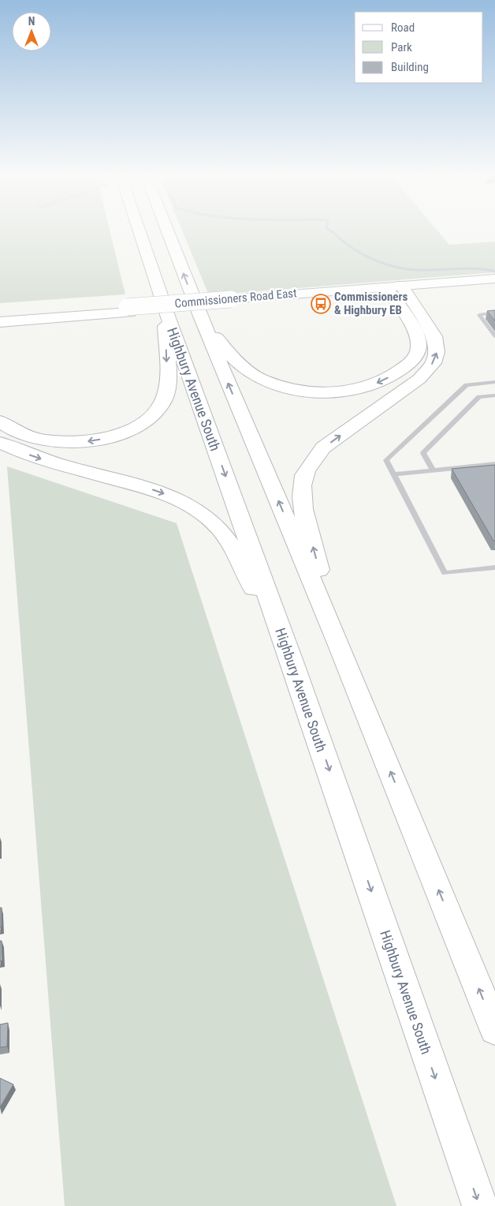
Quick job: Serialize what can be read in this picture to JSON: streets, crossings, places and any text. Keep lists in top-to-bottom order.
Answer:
{
  "streets": {
    "main road": ["Commissioners Road East", "Highbury Avenue South"]
  },
  "places": {
    "bus stop": ["Commissioners & Highbury EB"]
  },
  "legend": ["Road", "Park", "Building"],
  "north": "top"
}
